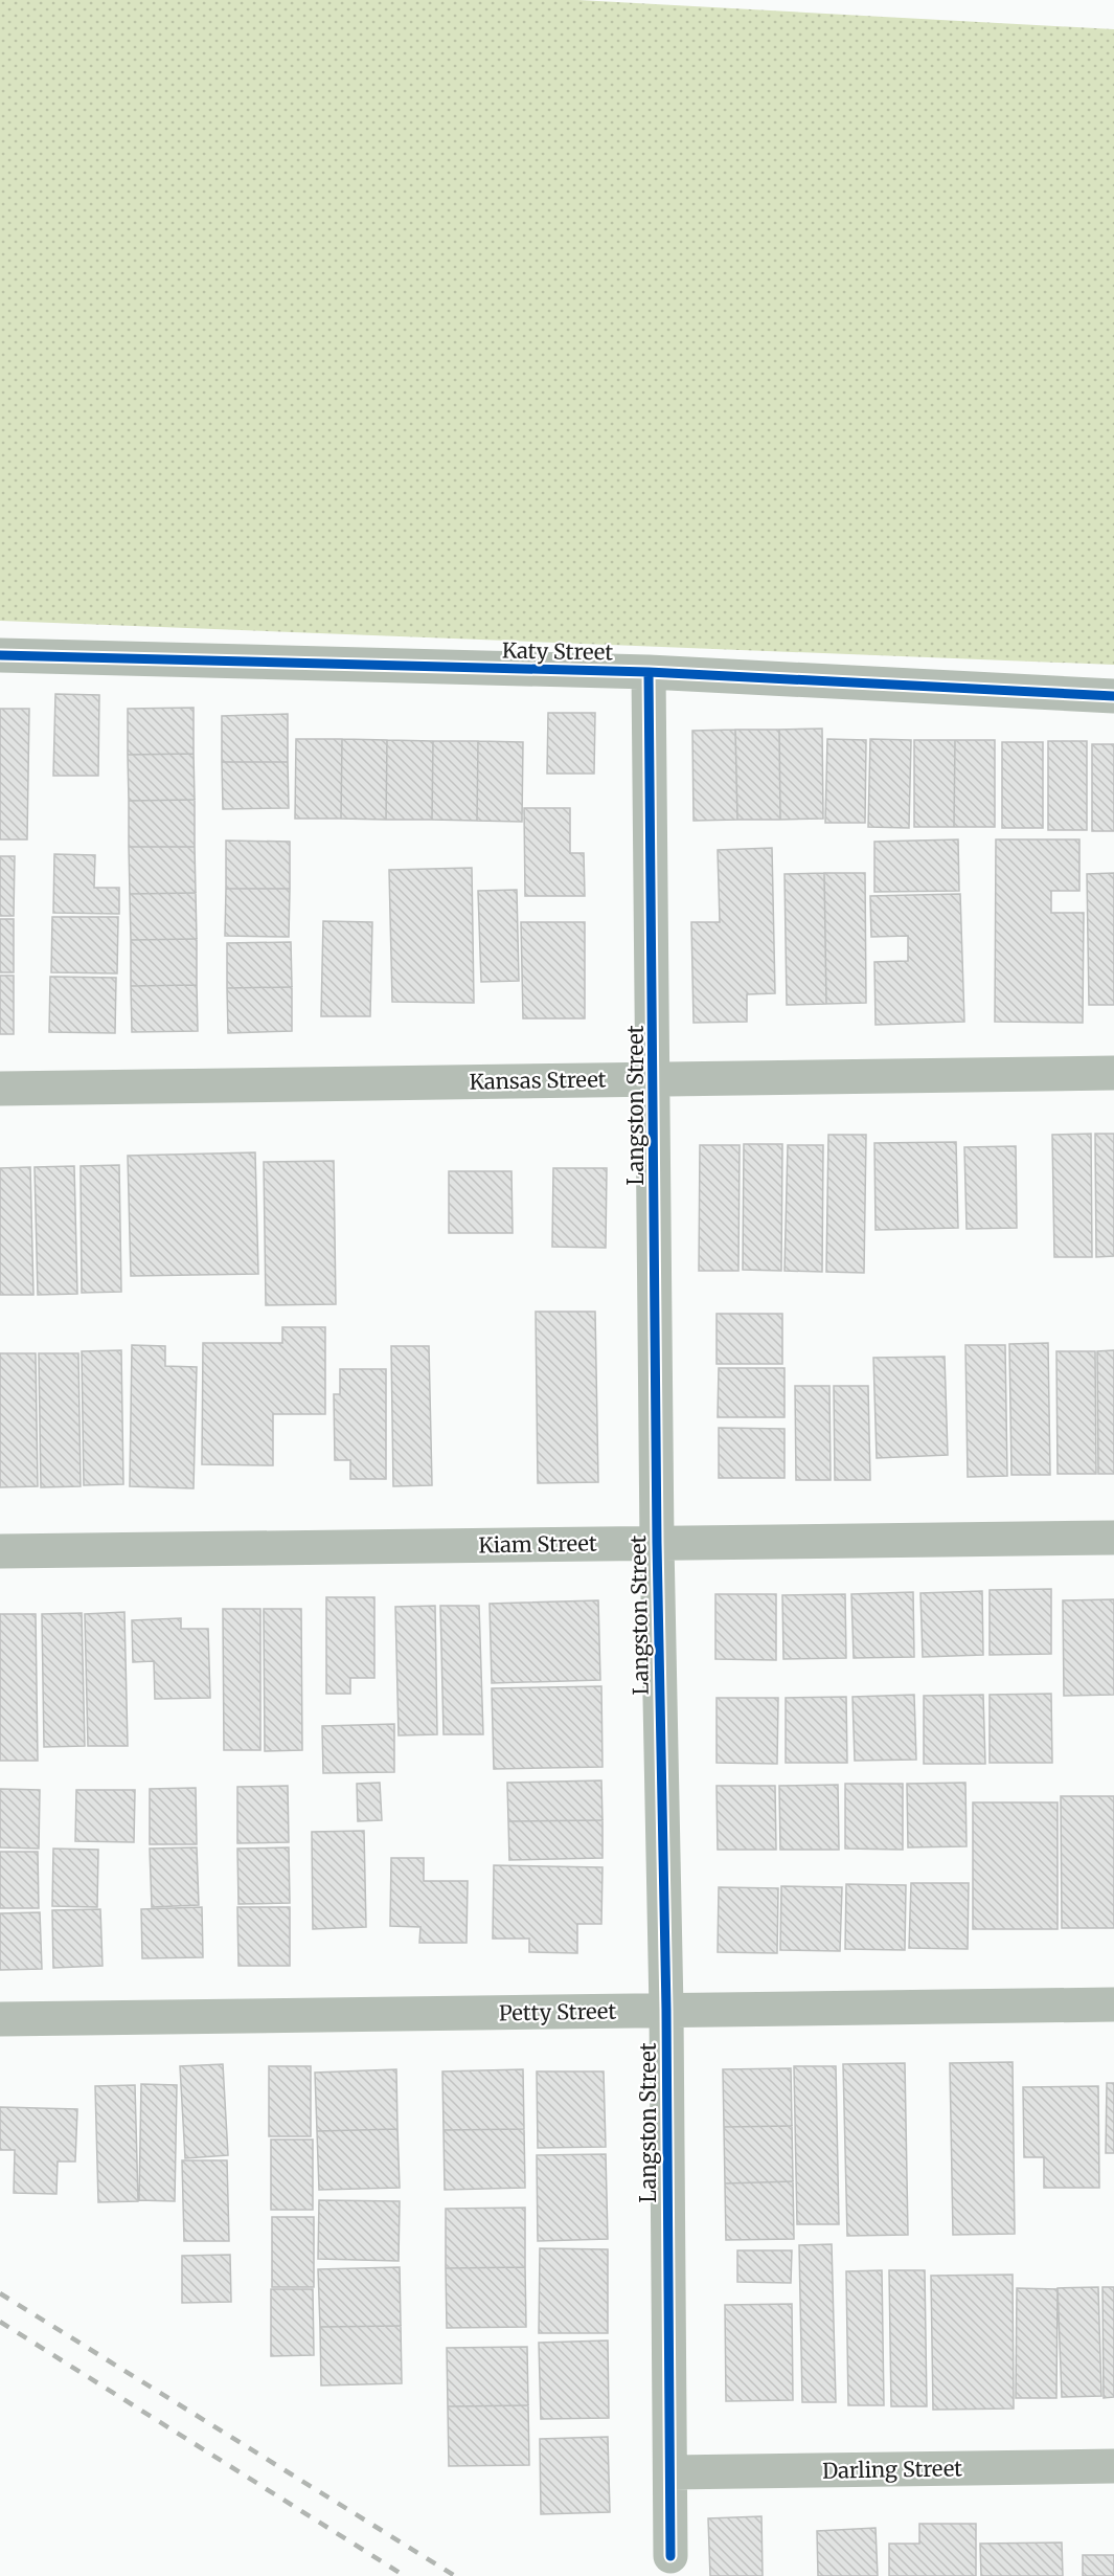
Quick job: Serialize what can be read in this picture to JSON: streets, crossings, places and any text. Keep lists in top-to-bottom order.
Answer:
{
  "streets": {
    "street": [
      "Katy Street",
      "Kansas Street",
      "Langston Street",
      "Kiam Street",
      "Petty Street",
      "Darling Street"
    ]
  },
  "crossings": [
    ["Katy Street", "Langston Street"],
    ["Kansas Street", "Langston Street"],
    ["Langston Street", "Kiam Street"],
    ["Langston Street", "Petty Street"],
    ["Langston Street", "Darling Street"]
  ]
}
